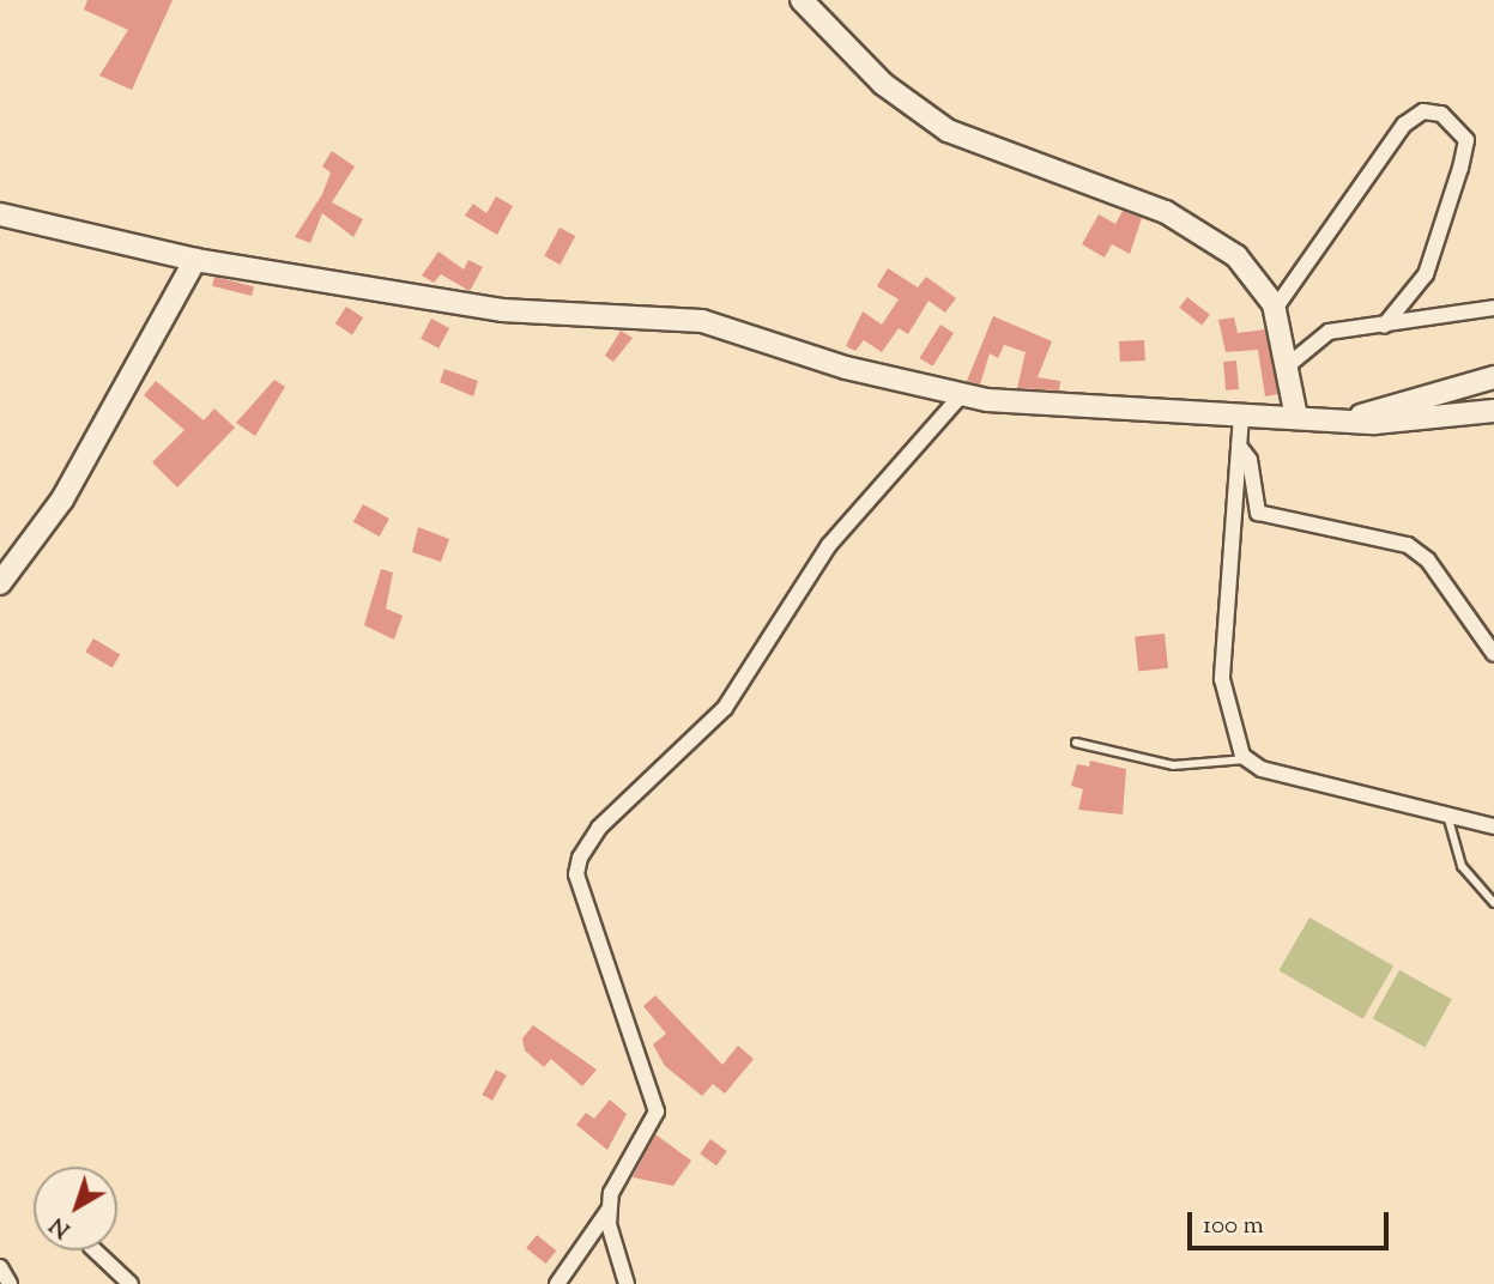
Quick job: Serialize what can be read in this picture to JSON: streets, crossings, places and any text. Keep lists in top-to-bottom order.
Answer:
{
  "scale_bar": "100 m",
  "north": "bottom left"
}
